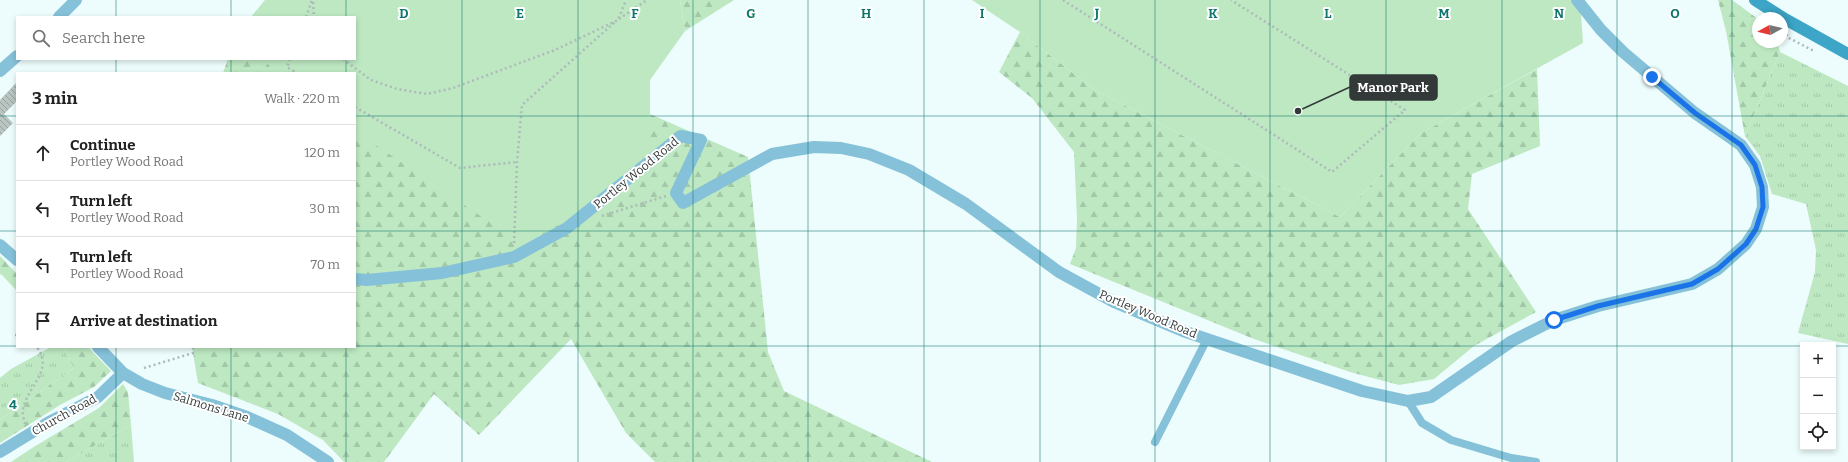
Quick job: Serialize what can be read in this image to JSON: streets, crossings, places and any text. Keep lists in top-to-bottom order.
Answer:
{
  "streets": {
    "street": ["Portley Wood Road", "Salmons Lane", "Church Road"]
  },
  "crossings": [
    ["Salmons Lane", "Church Road"]
  ],
  "places": ["Manor Park"],
  "north": "left",
  "page": {
    "search": "Search here",
    "heading": ["3 min", "Walk · 220 m"],
    "list": [
      ["Continue", "Portley Wood Road", "120 m"],
      ["Turn left", "Portley Wood Road", "30 m"],
      ["Turn left", "Portley Wood Road", "70 m"],
      "Arrive at destination"
    ],
    "map_buttons": ["+", "−"]
  },
  "grid": {
    "columns": [
      "D",
      "E",
      "F",
      "G",
      "H",
      "I",
      "J",
      "K",
      "L",
      "M",
      "N",
      "O"
    ],
    "rows": ["4"]
  }
}
